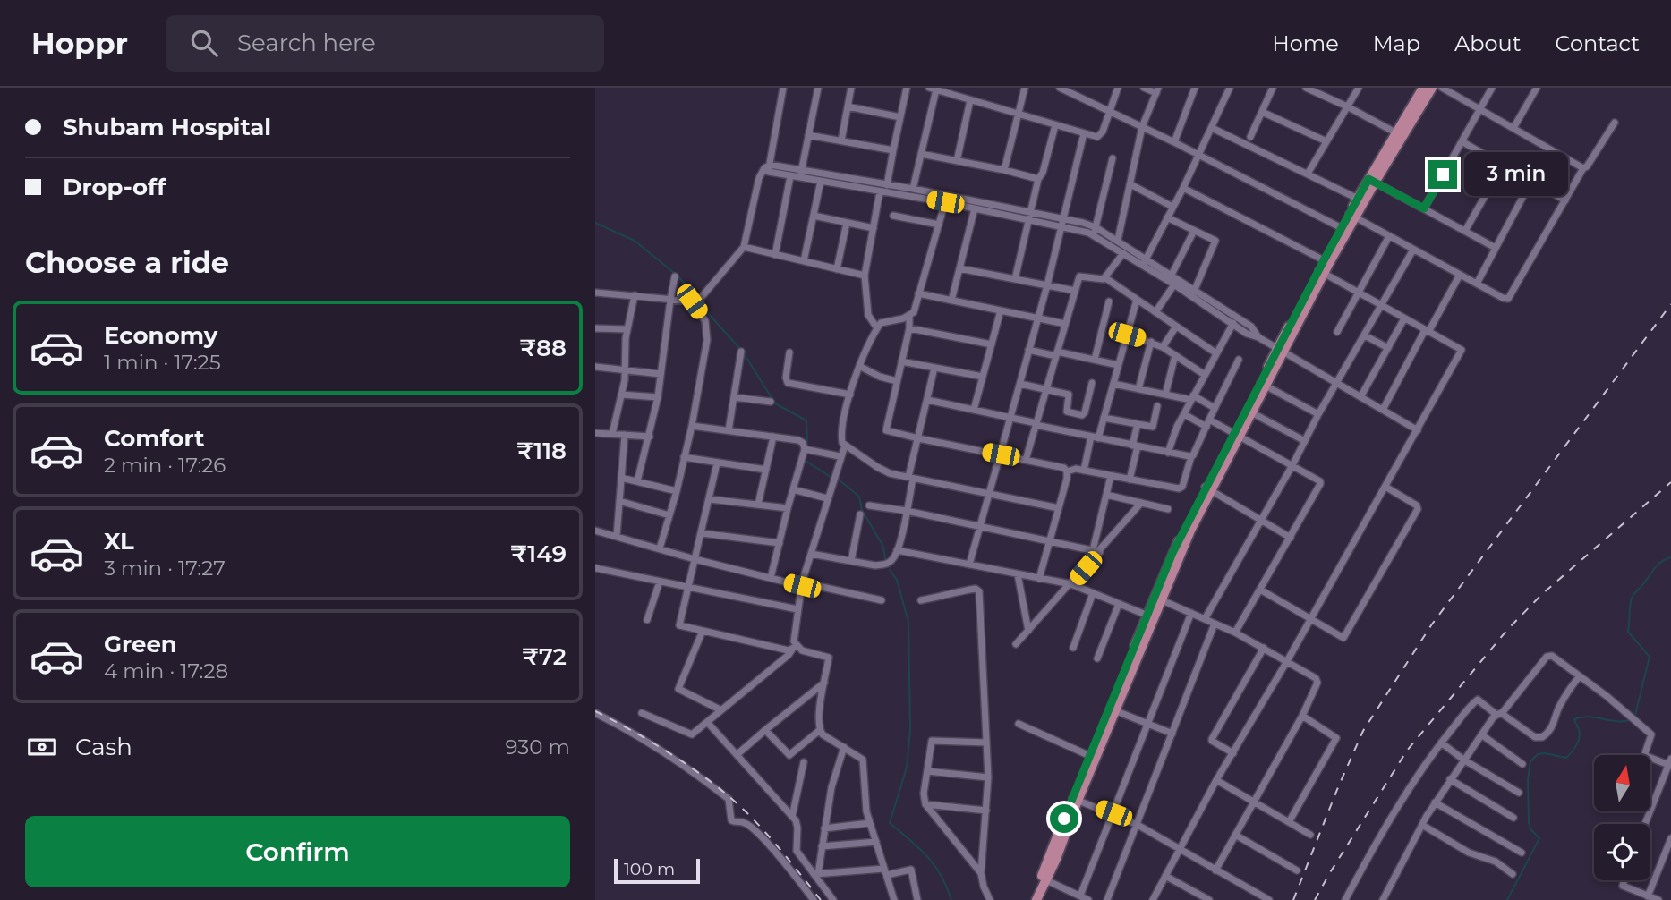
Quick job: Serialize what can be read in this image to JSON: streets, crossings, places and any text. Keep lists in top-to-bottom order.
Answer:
{
  "scale_bar": "100 m",
  "north": "top",
  "page": {
    "header": "Hoppr",
    "search": "Search here",
    "nav": [
      "Home",
      "Map",
      "About",
      "Contact"
    ],
    "banner": ["Shubam Hospital", "Drop-off"],
    "bubble": "3 min",
    "heading": "Choose a ride",
    "list": [
      {
        "name": "Economy",
        "note": "1 min · 17:25",
        "value": "₹88"
      },
      {
        "name": "Comfort",
        "note": "2 min · 17:26",
        "value": "₹118"
      },
      {
        "name": "XL",
        "note": "3 min · 17:27",
        "value": "₹149"
      },
      {
        "name": "Green",
        "note": "4 min · 17:28",
        "value": "₹72"
      }
    ],
    "pay": ["Cash", "930 m"],
    "buttons": "Confirm",
    "scale": "100 m"
  }
}
